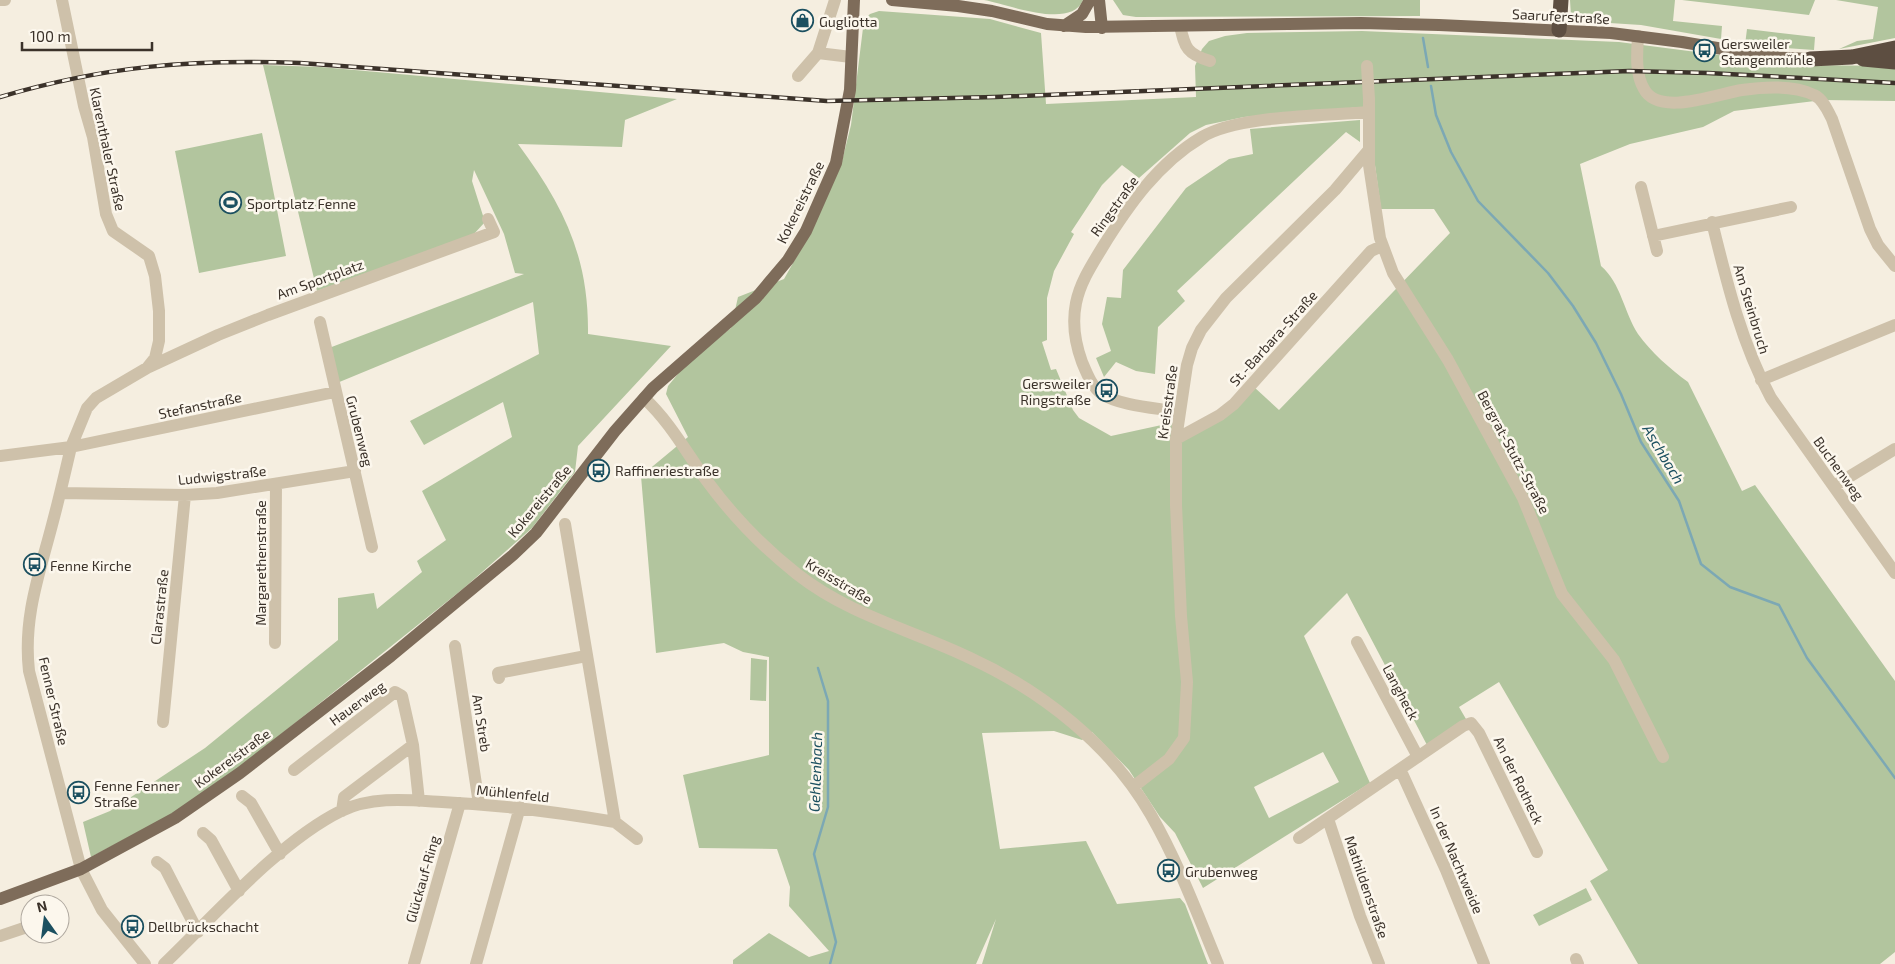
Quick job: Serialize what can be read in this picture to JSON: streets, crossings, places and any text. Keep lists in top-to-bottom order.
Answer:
{
  "streets": {
    "main road": ["Saaruferstraße", "Kokereistraße"],
    "street": [
      "Klarenthaler Straße",
      "Ringstraße",
      "Am Sportplatz",
      "Am Steinbruch",
      "St.-Barbara-Straße",
      "Kreisstraße",
      "Stefanstraße",
      "Grubenweg",
      "Bergrat-Stutz-Straße",
      "Buchenweg",
      "Ludwigstraße",
      "Margarethenstraße",
      "Clarastraße",
      "Langheck",
      "Fenner Straße",
      "Hauerweg",
      "Am Streb",
      "An der Rotheck",
      "Mühlenfeld",
      "In der Nachtweide",
      "Glückauf-Ring",
      "Mathildenstraße"
    ]
  },
  "crossings": [
    ["Klarenthaler Straße", "Am Sportplatz"],
    ["Klarenthaler Straße", "Fenner Straße"],
    ["Kokereistraße", "Kreisstraße"],
    ["Kokereistraße", "Fenner Straße"],
    ["Ringstraße", "Kreisstraße"],
    ["Am Sportplatz", "Fenner Straße"],
    ["Am Steinbruch", "Buchenweg"],
    ["St.-Barbara-Straße", "Kreisstraße"],
    ["St.-Barbara-Straße", "Bergrat-Stutz-Straße"],
    ["Kreisstraße", "Bergrat-Stutz-Straße"],
    ["Stefanstraße", "Grubenweg"],
    ["Stefanstraße", "Fenner Straße"],
    ["Grubenweg", "Ludwigstraße"],
    ["Ludwigstraße", "Margarethenstraße"],
    ["Ludwigstraße", "Clarastraße"],
    ["Ludwigstraße", "Fenner Straße"],
    ["Langheck", "An der Rotheck"],
    ["Hauerweg", "Mühlenfeld"],
    ["Am Streb", "Mühlenfeld"],
    ["Mühlenfeld", "Glückauf-Ring"]
  ],
  "water": ["Aschbach", "Gehlenbach"],
  "places": {
    "shop": ["Gugliotta"],
    "bus stop": [
      "Gersweiler Stangenmühle",
      "Gersweiler Ringstraße",
      "Raffineriestraße",
      "Fenne Kirche",
      "Fenne Fenner Straße",
      "Grubenweg",
      "Dellbrückschacht"
    ],
    "sports": ["Sportplatz Fenne"]
  },
  "scale_bar": "100 m",
  "north": "top"
}
